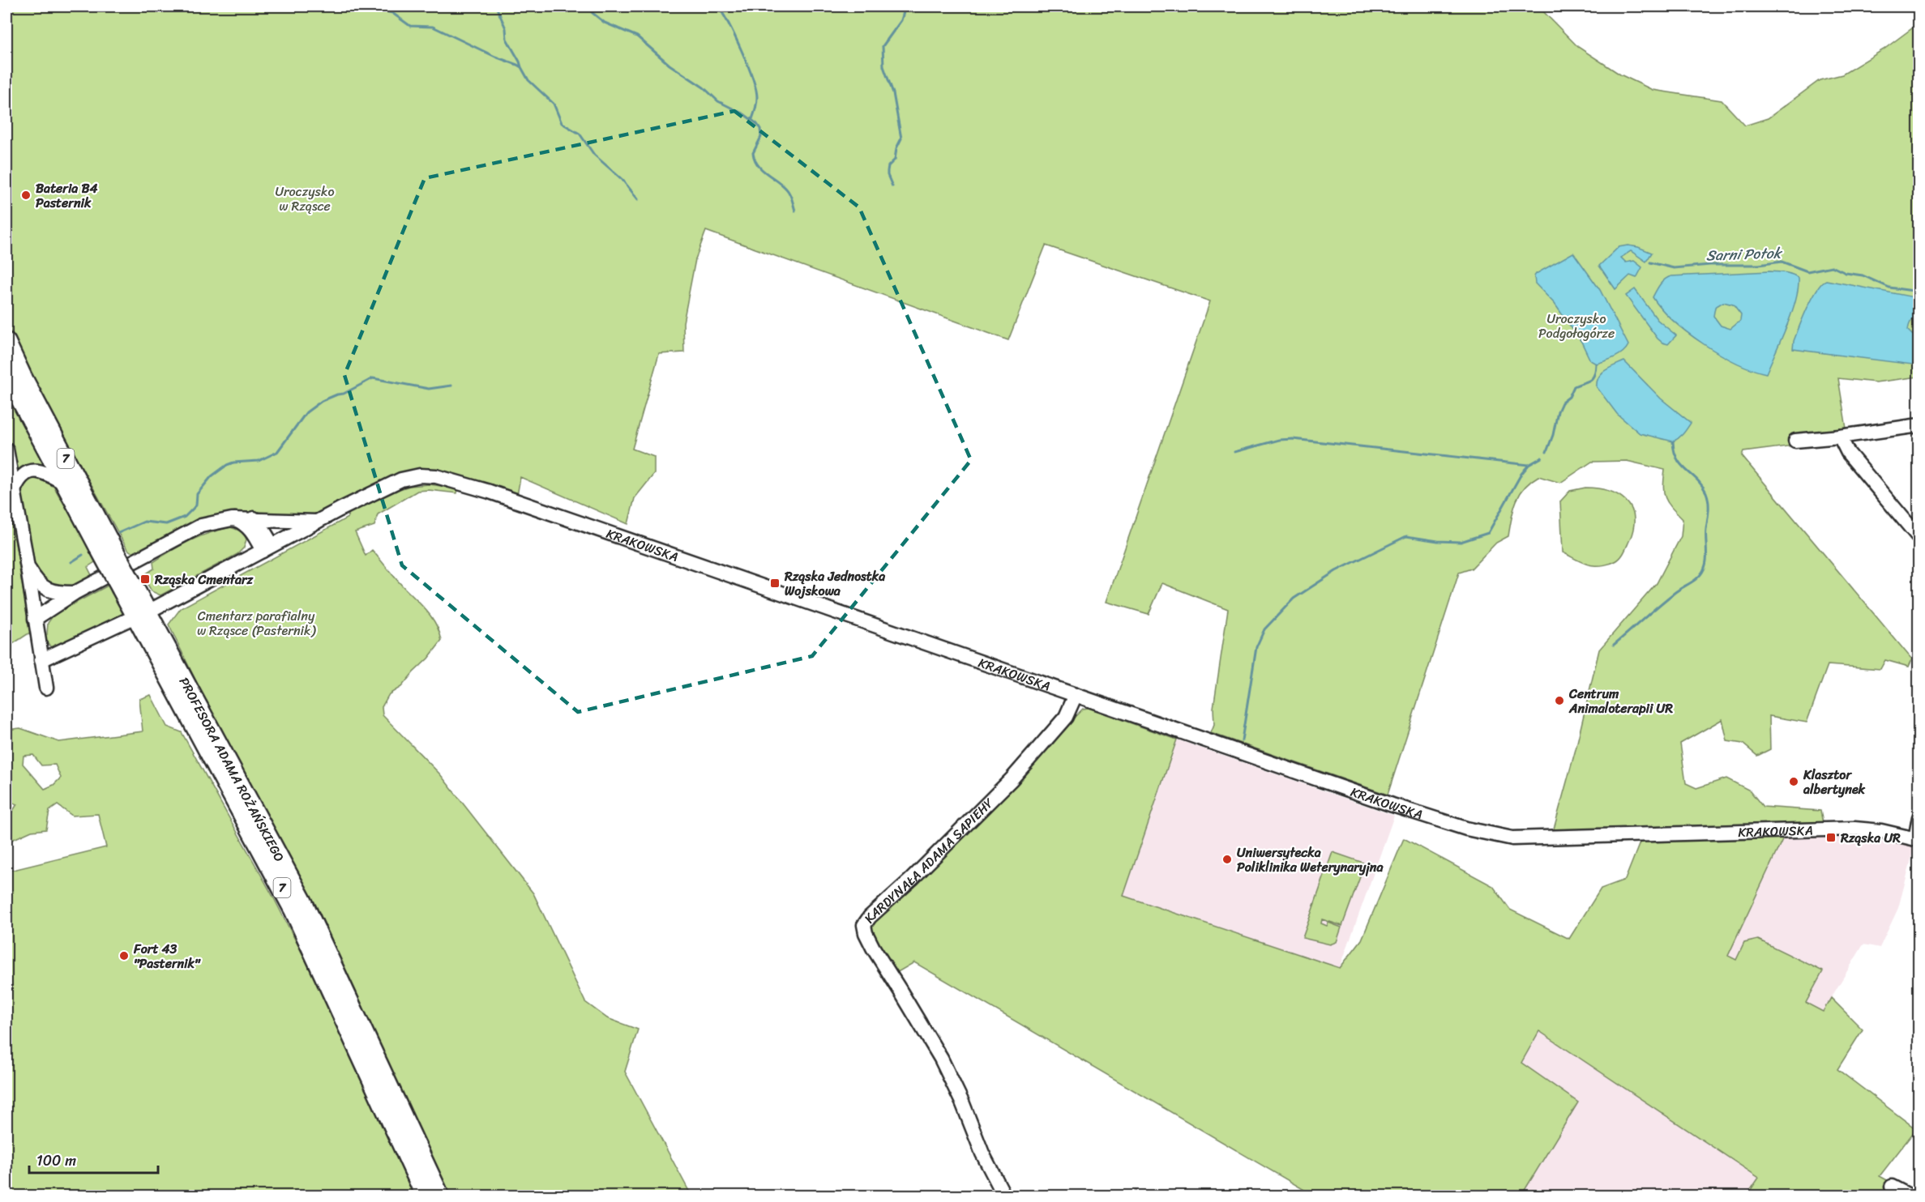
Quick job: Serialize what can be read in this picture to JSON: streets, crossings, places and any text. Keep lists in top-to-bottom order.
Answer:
{
  "streets": {
    "main road": ["7", "PROFESORA ADAMA ROŻAŃSKIEGO"],
    "street": ["KRAKOWSKA", "KARDYNAŁA ADAMA SAPIEHY"]
  },
  "crossings": [
    ["7", "PROFESORA ADAMA ROŻAŃSKIEGO"],
    ["KRAKOWSKA", "PROFESORA ADAMA ROŻAŃSKIEGO"],
    ["KRAKOWSKA", "KARDYNAŁA ADAMA SAPIEHY"]
  ],
  "water": ["Sarni Potok"],
  "parks": ["Uroczysko w Rząsce", "Uroczysko Podgołogórze", "Cmentarz parafialny w Rząsce (Pasternik)"],
  "places": {
    "other": [
      "Bateria B4 Pasternik",
      "Centrum Animaloterapii UR",
      "Klasztor albertynek",
      "Uniwersytecka Poliklinika Weterynaryjna",
      "Fort 43 \"Pasternik\""
    ],
    "transit": ["Rząska Cmentarz", "Rząska Jednostka Wojskowa", "Rząska UR"]
  },
  "scale_bar": "100 m"
}
